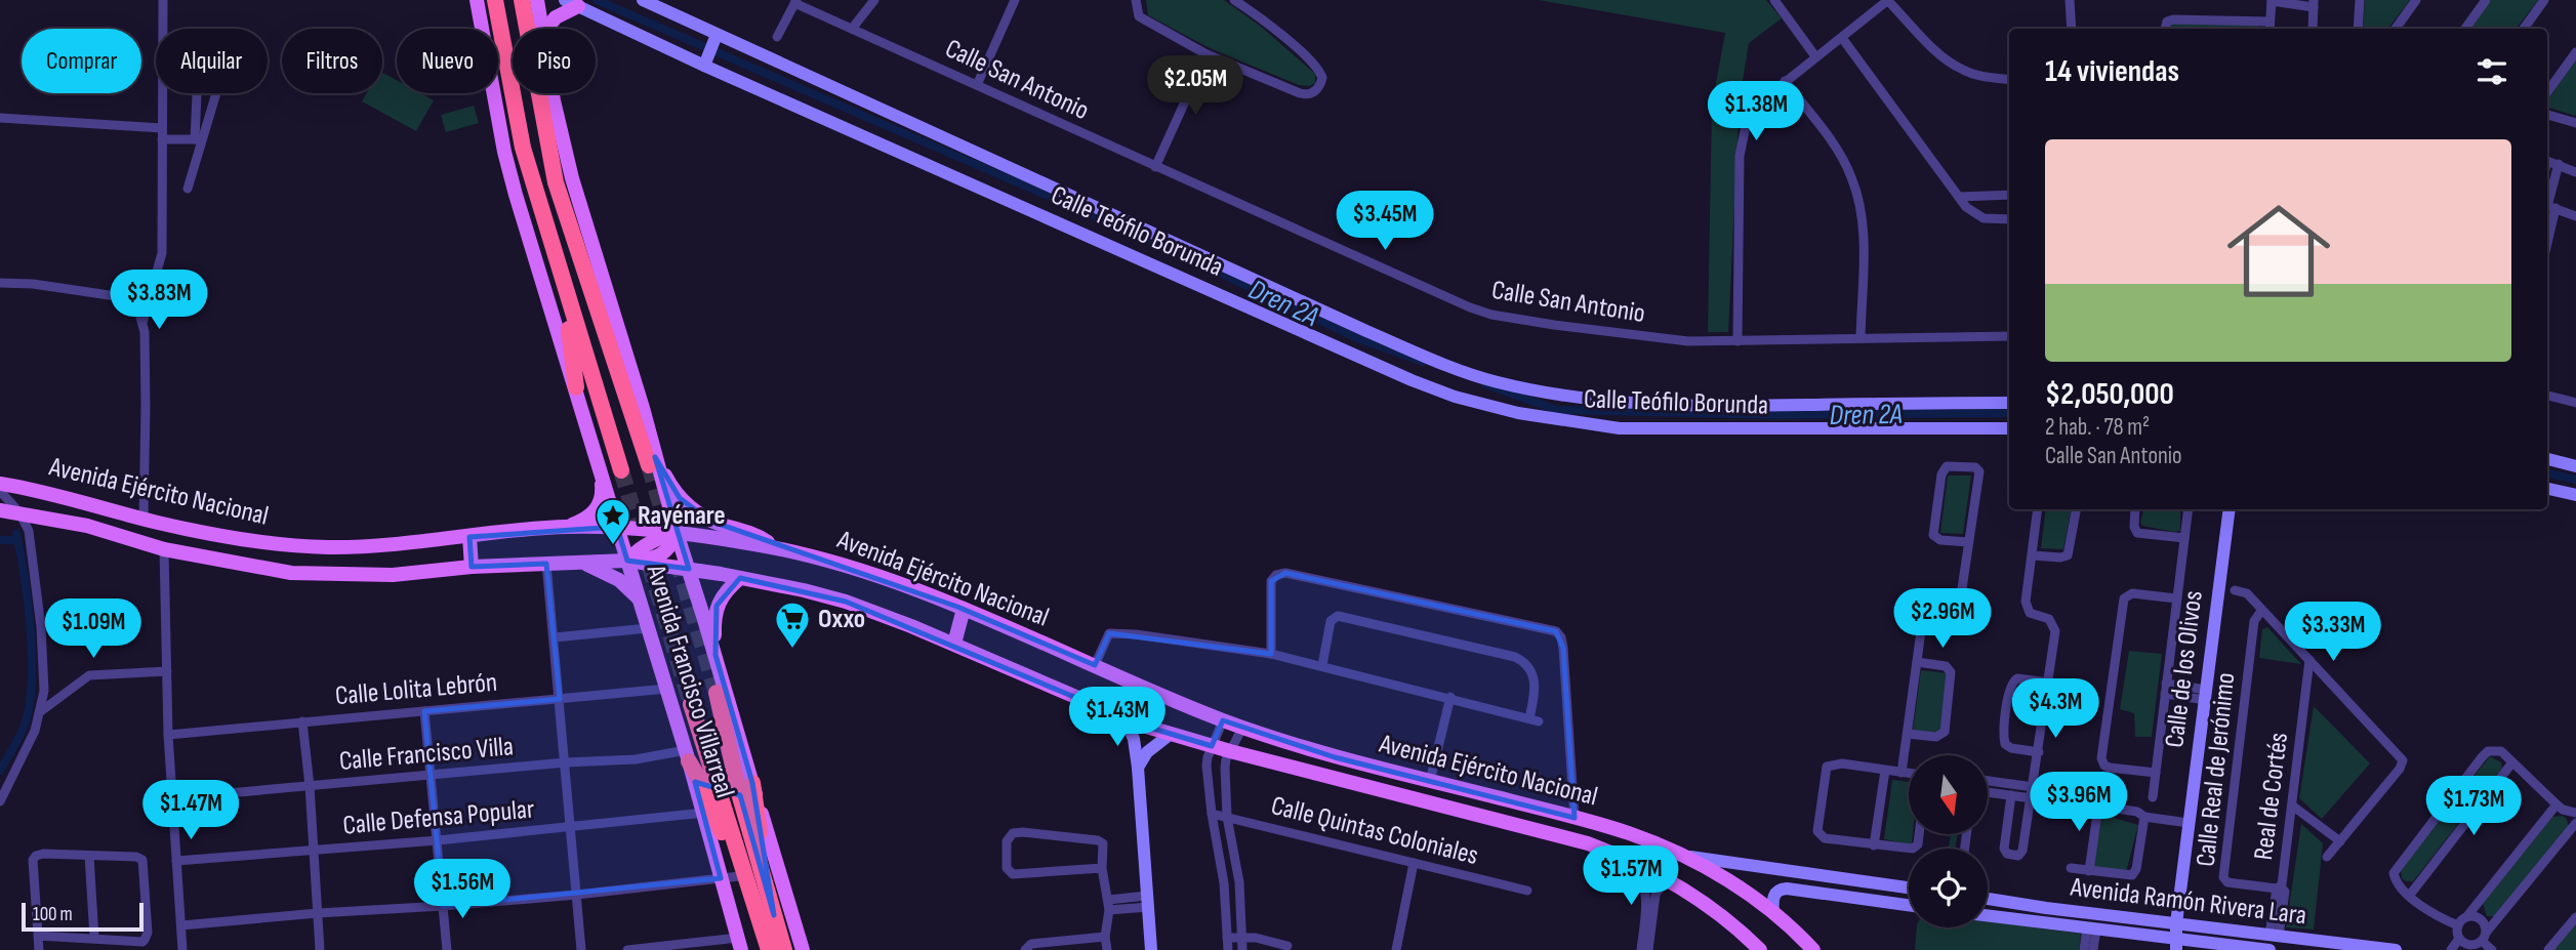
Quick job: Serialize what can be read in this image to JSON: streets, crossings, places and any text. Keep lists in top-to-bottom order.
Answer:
{
  "streets": {
    "highway": ["Avenida Francisco Villarreal"],
    "main road": [
      "Calle Teófilo Borunda",
      "Avenida Ejército Nacional",
      "Calle de los Olivos",
      "Avenida Ramón Rivera Lara"
    ],
    "street": [
      "Calle San Antonio",
      "Calle Lolita Lebrón",
      "Calle Francisco Villa",
      "Calle Real de Jerónimo",
      "Real de Cortés",
      "Calle Defensa Popular",
      "Calle Quintas Coloniales"
    ]
  },
  "crossings": [
    ["Avenida Ejército Nacional", "Avenida Francisco Villarreal"],
    ["Calle de los Olivos", "Avenida Ramón Rivera Lara"],
    ["Avenida Francisco Villarreal", "Calle Lolita Lebrón"],
    ["Avenida Francisco Villarreal", "Calle Francisco Villa"],
    ["Avenida Francisco Villarreal", "Calle Defensa Popular"],
    ["Calle Real de Jerónimo", "Real de Cortés"],
    ["Real de Cortés", "Avenida Ramón Rivera Lara"]
  ],
  "water": ["Dren 2A"],
  "places": {
    "place": ["Rayénare"],
    "supermarket": ["Oxxo"]
  },
  "scale_bar": "100 m",
  "north": "bottom",
  "page": {
    "chip": [
      "Comprar",
      "Alquilar",
      "Filtros",
      "Nuevo",
      "Piso"
    ],
    "heading": "14 viviendas",
    "price": [
      "$2.05M",
      "$1.38M",
      "$3.45M",
      "$3.83M",
      "$2.96M",
      "$1.09M",
      "$3.33M",
      "$4.3M",
      "$1.43M",
      "$3.96M",
      "$1.73M",
      "$1.47M",
      "$1.57M",
      "$1.56M"
    ],
    "list": [
      {
        "name": "$2,050,000",
        "note": "2 hab. · 78 m² · Calle San Antonio"
      }
    ],
    "scale": "100 m"
  }
}
